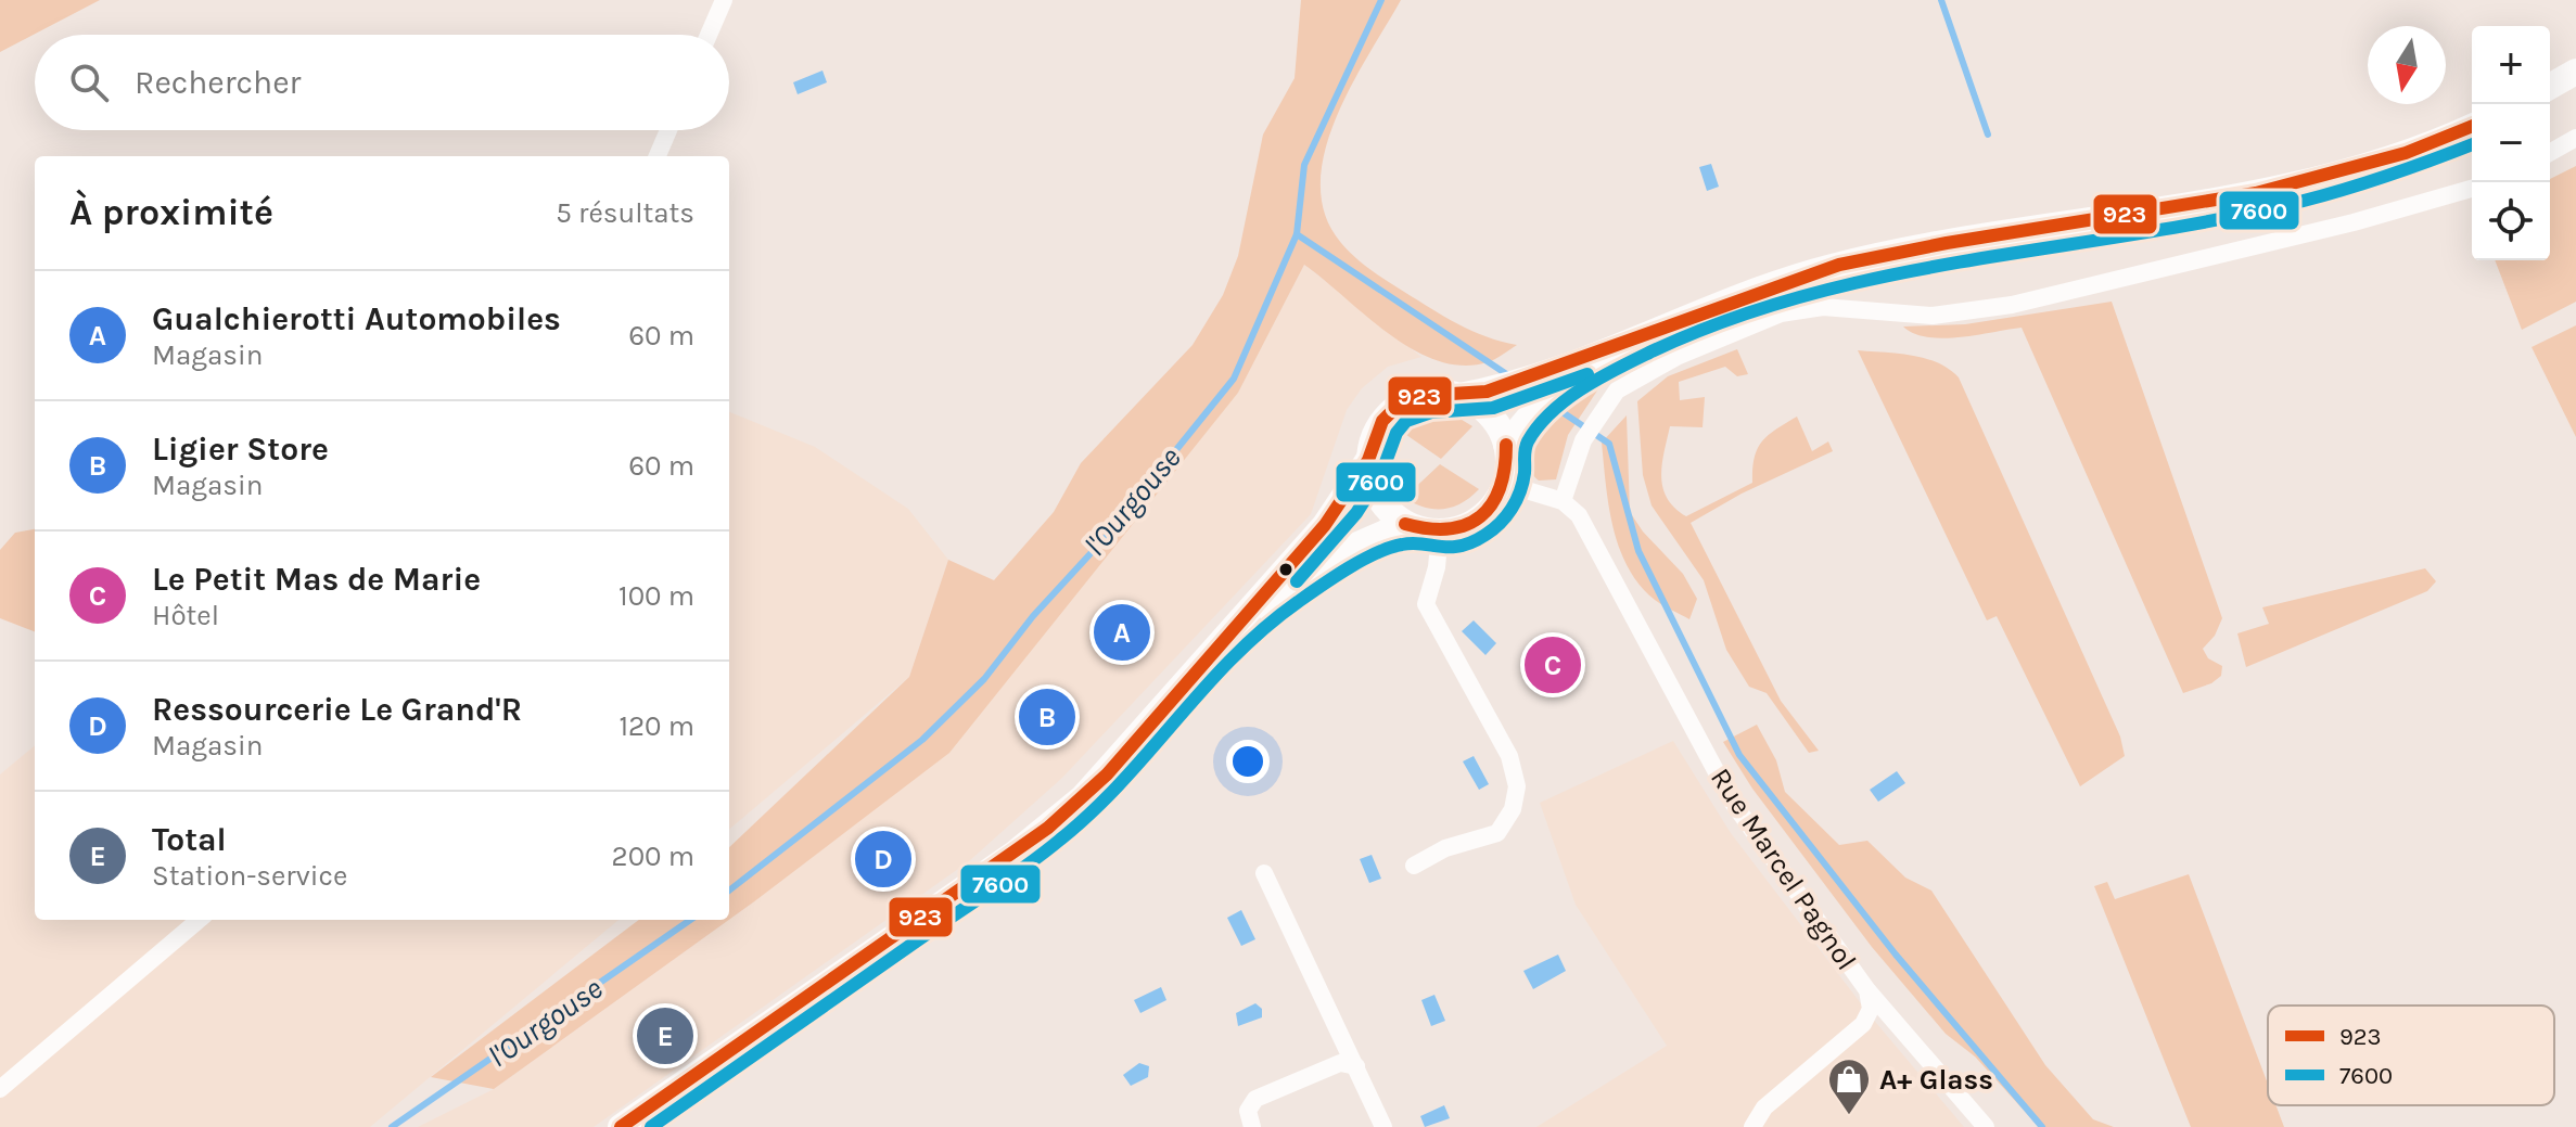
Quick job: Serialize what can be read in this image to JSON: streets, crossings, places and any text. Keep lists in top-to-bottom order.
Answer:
{
  "streets": {
    "street": ["Rue Marcel Pagnol"]
  },
  "water": ["l'Ourgouse"],
  "places": {
    "shop": ["A+ Glass"]
  },
  "lines": ["transit line 923", "transit line 7600"],
  "legend": ["923", "7600"],
  "north": "bottom",
  "page": {
    "map_buttons": ["+", "−"],
    "search": "Rechercher",
    "heading": ["À proximité", "5 résultats"],
    "list": [
      {
        "mark": "A",
        "name": "Gualchierotti Automobiles",
        "note": "Magasin",
        "value": "60 m"
      },
      {
        "mark": "B",
        "name": "Ligier Store",
        "note": "Magasin",
        "value": "60 m"
      },
      {
        "mark": "C",
        "name": "Le Petit Mas de Marie",
        "note": "Hôtel",
        "value": "100 m"
      },
      {
        "mark": "D",
        "name": "Ressourcerie Le Grand'R",
        "note": "Magasin",
        "value": "120 m"
      },
      {
        "mark": "E",
        "name": "Total",
        "note": "Station-service",
        "value": "200 m"
      }
    ],
    "pins": [
      "A",
      "C",
      "B",
      "D",
      "E"
    ]
  }
}
